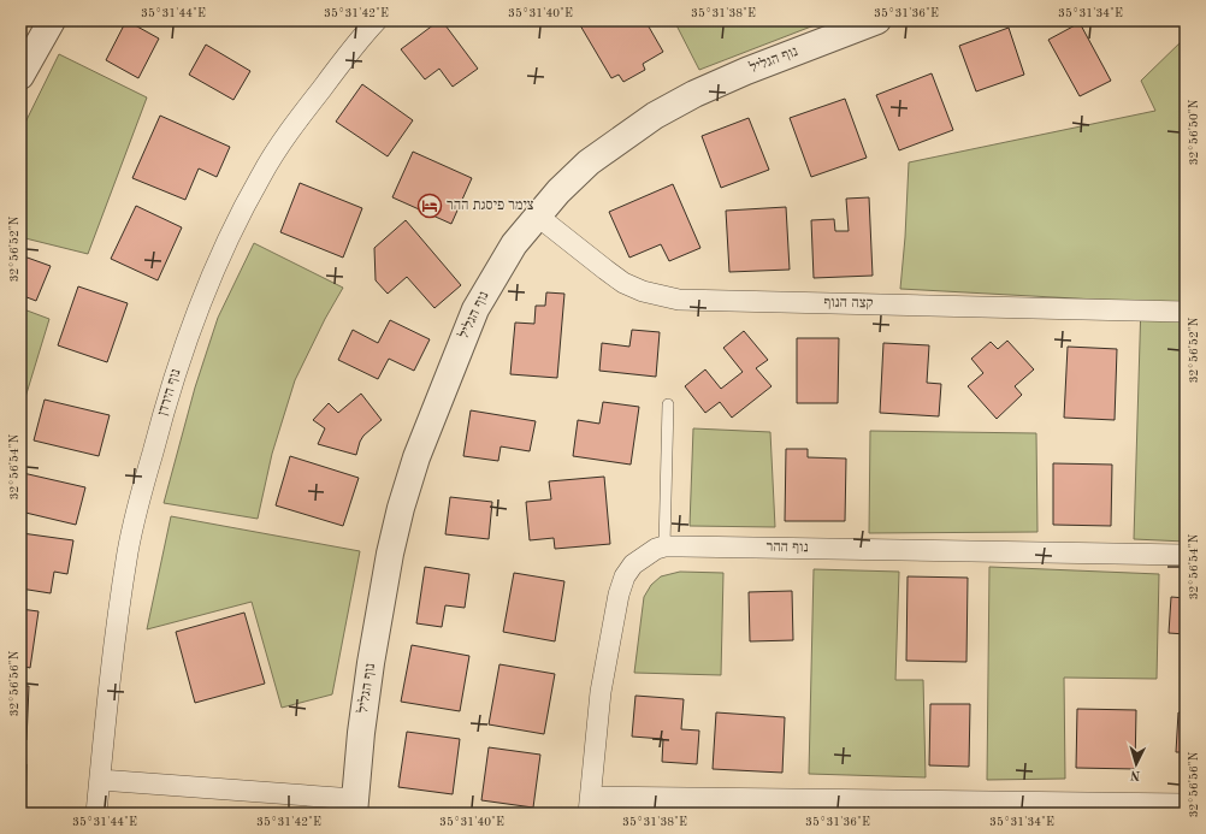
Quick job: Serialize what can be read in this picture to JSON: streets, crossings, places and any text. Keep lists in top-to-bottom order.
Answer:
{
  "streets": {
    "street": [
      "נוף הגליל",
      "קצה הנוף",
      "נוף הירדן",
      "נוף ההר"
    ]
  },
  "crossings": [
    ["נוף הגליל", "קצה הנוף"]
  ],
  "places": {
    "hotel": ["צימר פיסגת ההר"]
  },
  "north": "bottom",
  "coordinates": [
    "35°31'44\"E",
    "35°31'42\"E",
    "35°31'40\"E",
    "35°31'38\"E",
    "35°31'36\"E",
    "35°31'34\"E",
    "32°56'50\"N",
    "32°56'52\"N",
    "32°56'54\"N",
    "32°56'56\"N"
  ]
}
